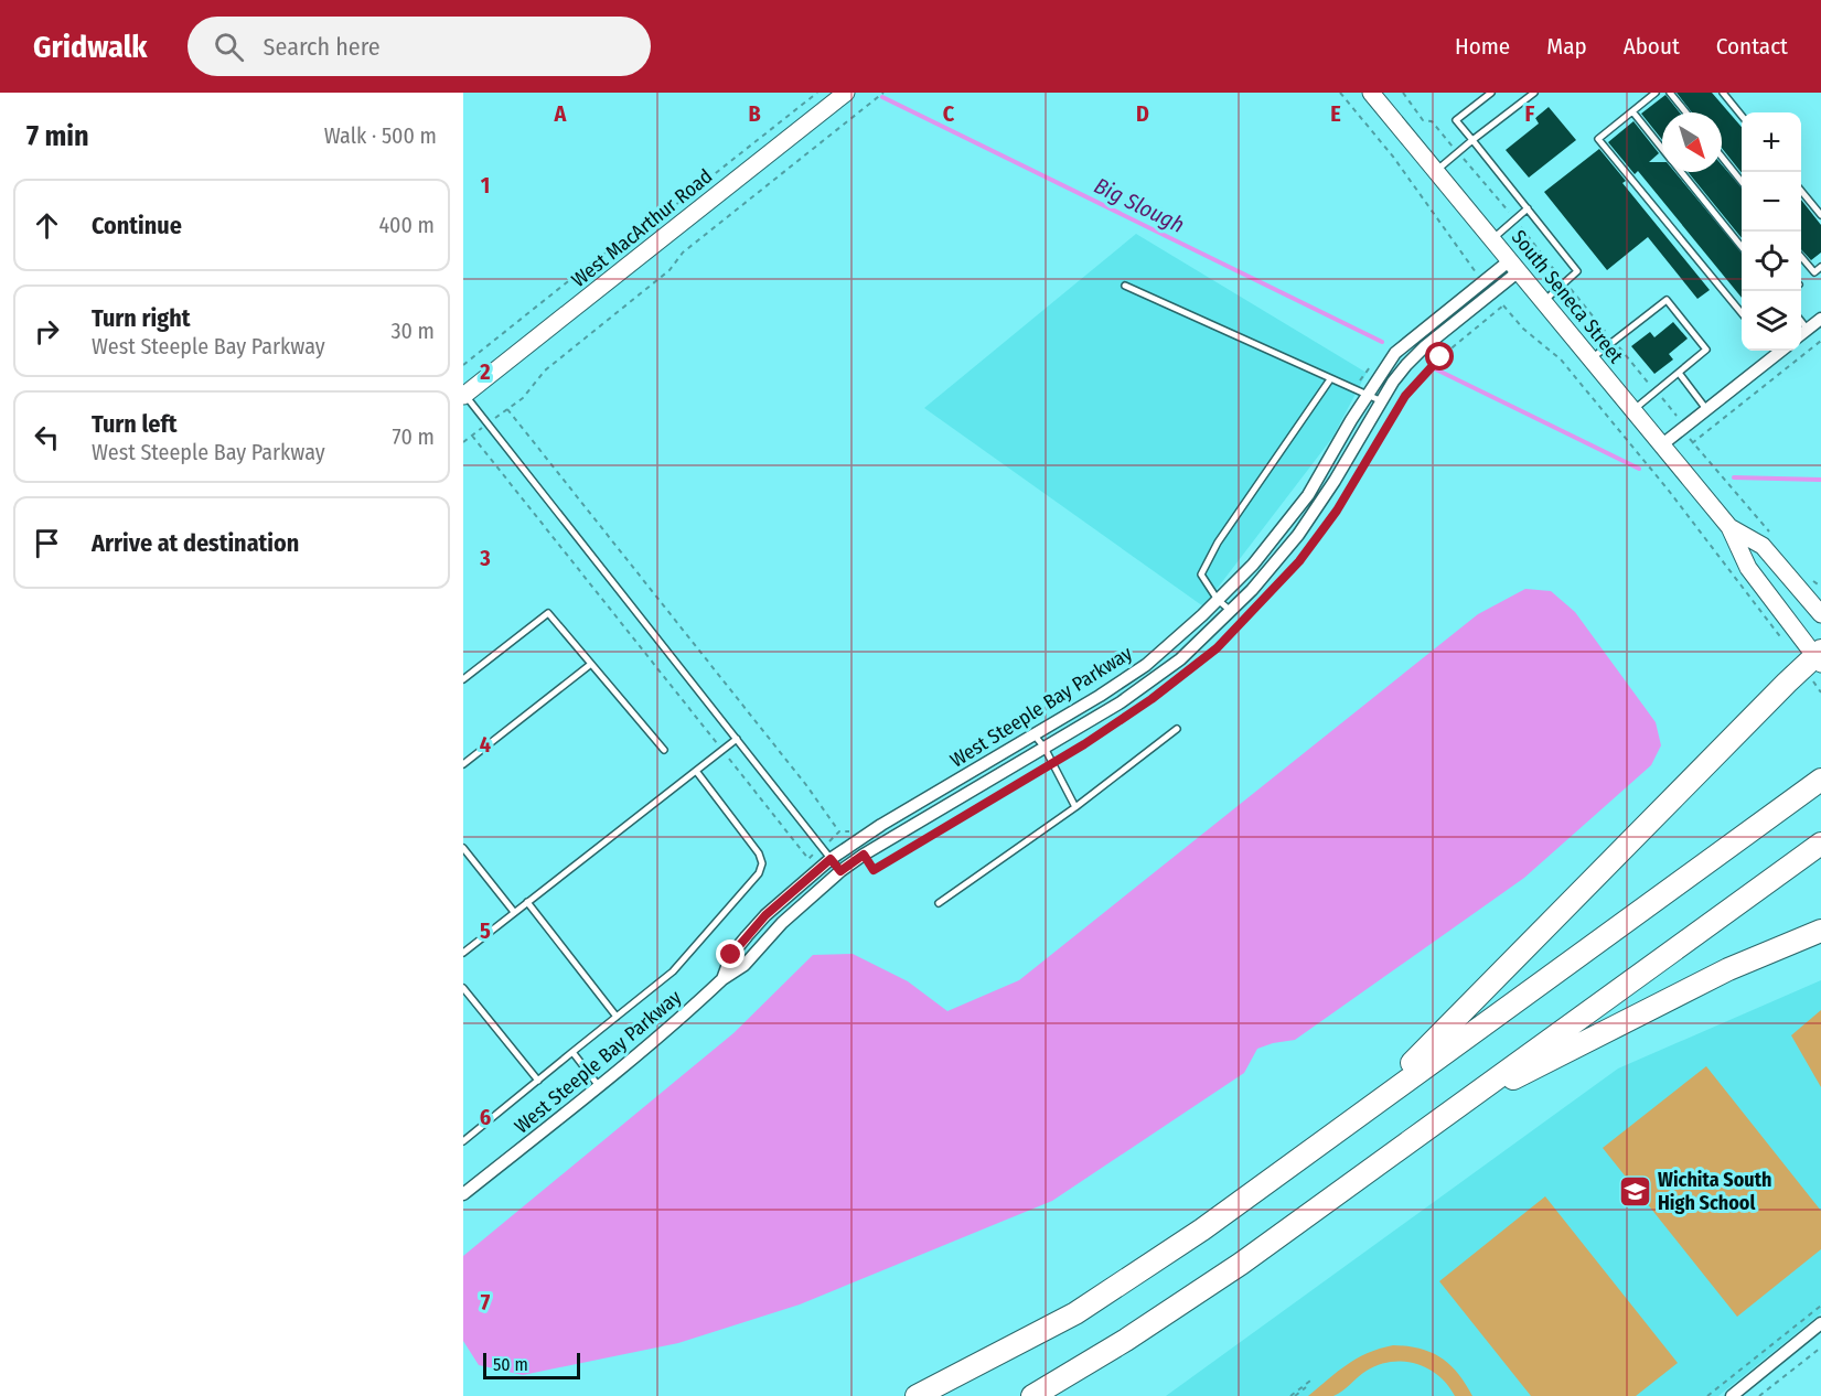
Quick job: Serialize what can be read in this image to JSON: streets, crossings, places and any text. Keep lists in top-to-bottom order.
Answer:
{
  "streets": {
    "street": ["West MacArthur Road", "South Seneca Street", "West Steeple Bay Parkway"]
  },
  "crossings": [
    ["South Seneca Street", "West Steeple Bay Parkway"]
  ],
  "water": ["Big Slough"],
  "places": {
    "school or university": ["Wichita South High School"]
  },
  "scale_bar": "50 m",
  "north": "bottom right",
  "page": {
    "header": "Gridwalk",
    "search": "Search here",
    "nav": [
      "Home",
      "Map",
      "About",
      "Contact"
    ],
    "heading": ["7 min", "Walk · 500 m"],
    "map_buttons": ["+", "−"],
    "list": [
      ["Continue", "400 m"],
      ["Turn right", "West Steeple Bay Parkway", "30 m"],
      ["Turn left", "West Steeple Bay Parkway", "70 m"],
      "Arrive at destination"
    ],
    "scale": "50 m"
  },
  "grid": {
    "columns": [
      "A",
      "B",
      "C",
      "D",
      "E",
      "F"
    ],
    "rows": [
      "1",
      "2",
      "3",
      "4",
      "5",
      "6",
      "7"
    ]
  }
}
